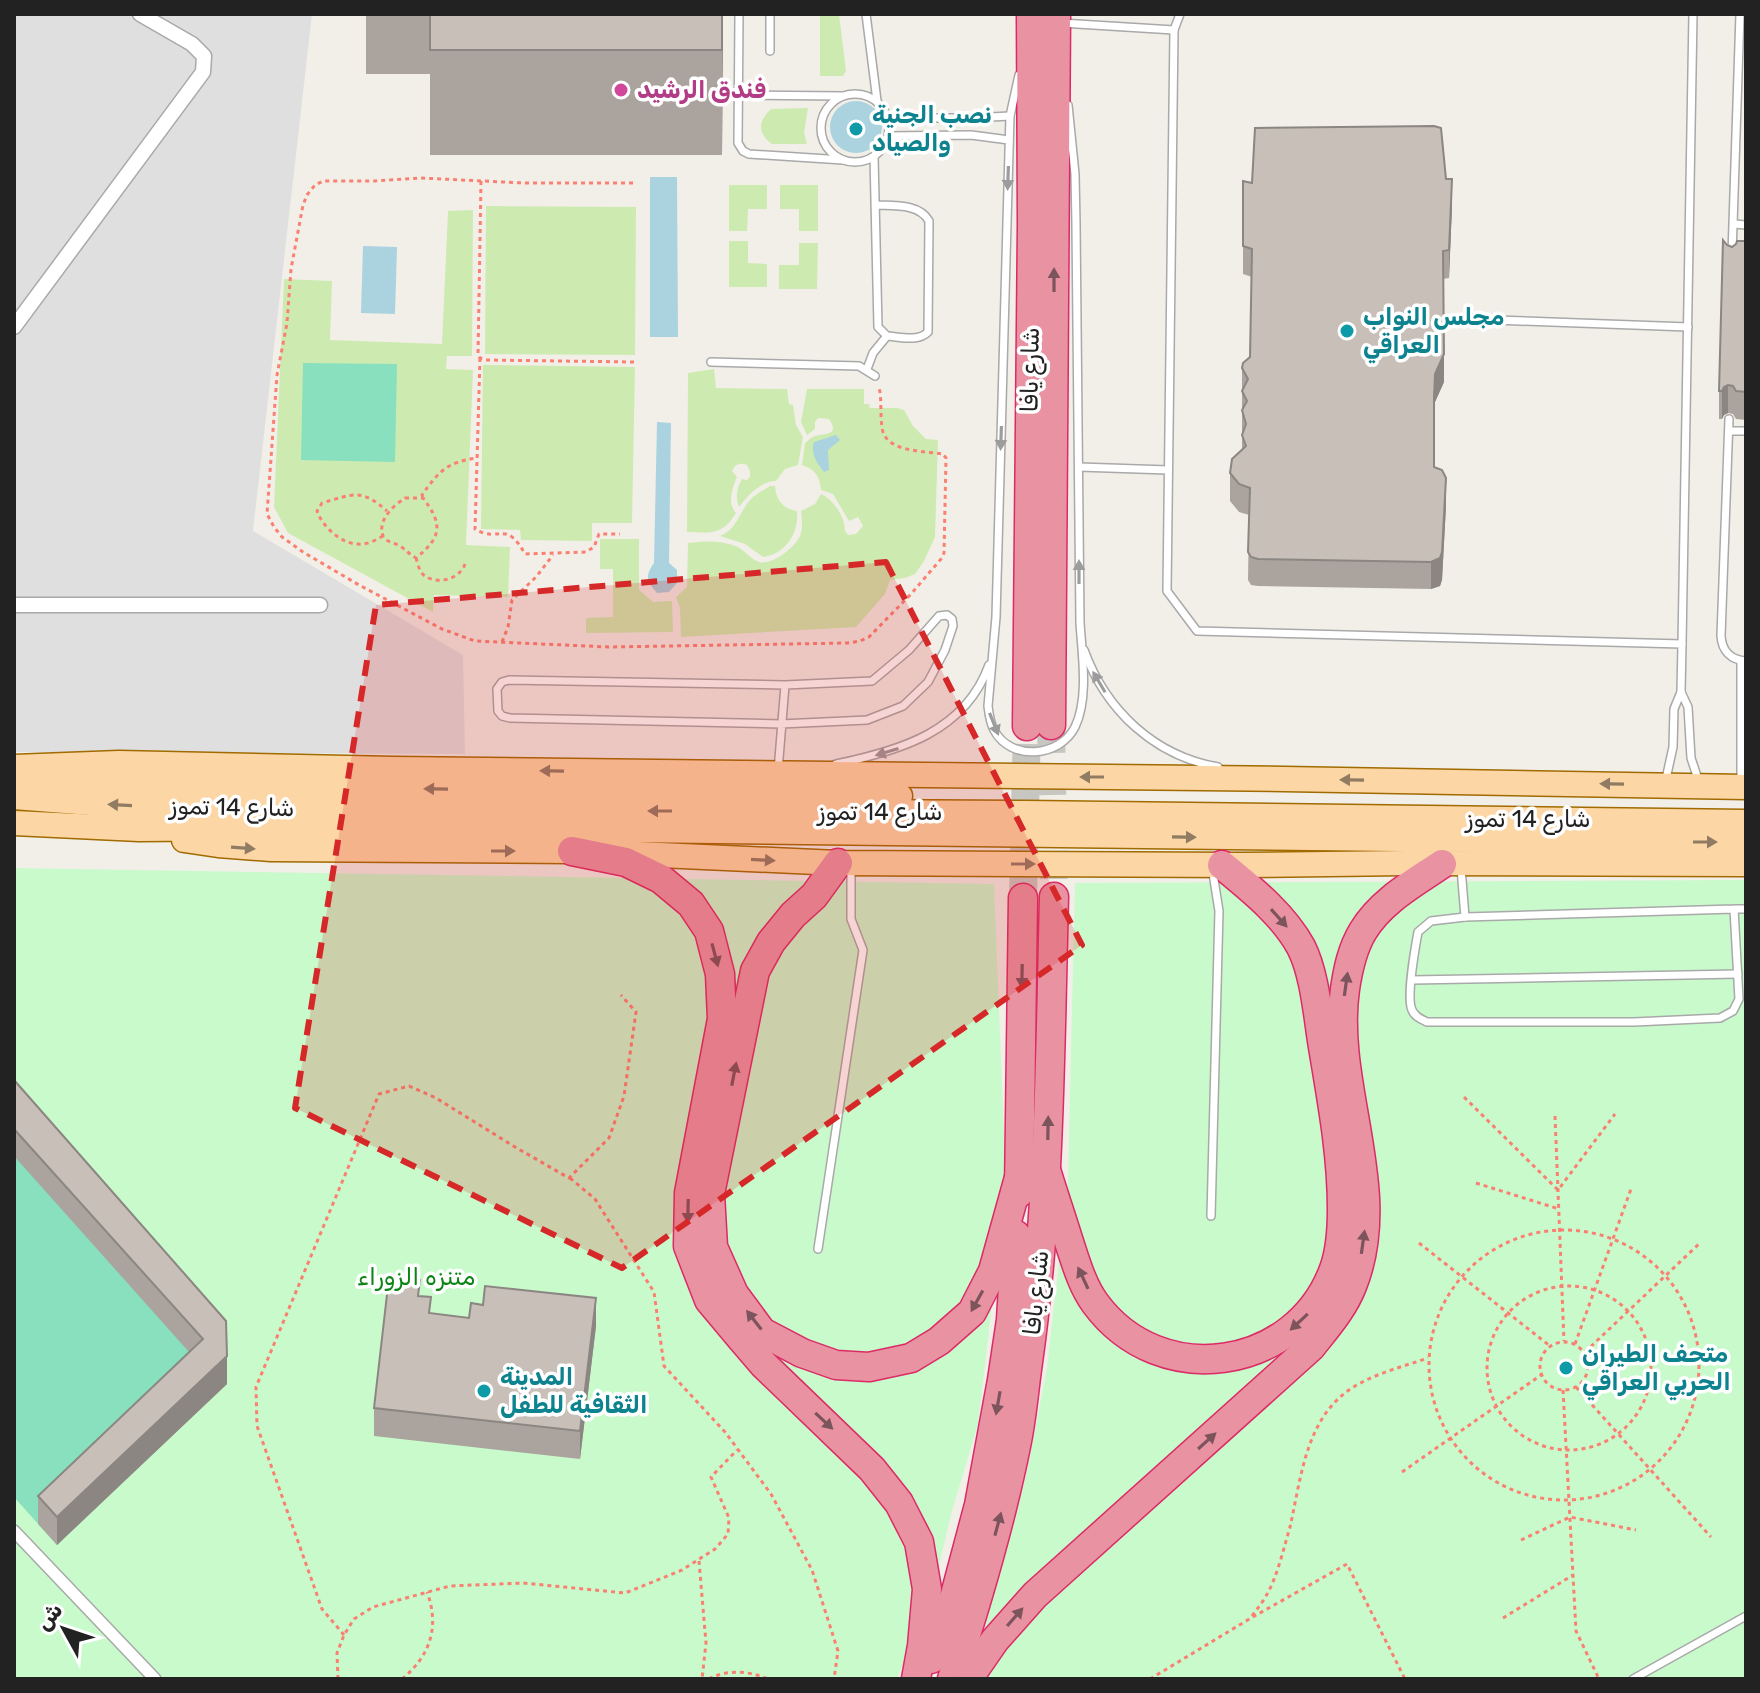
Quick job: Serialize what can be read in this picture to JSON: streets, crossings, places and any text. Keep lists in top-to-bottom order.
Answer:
{
  "streets": {
    "highway": ["شارع يافا"],
    "main road": ["شارع 14 تموز"]
  },
  "parks": ["متنزه الزوراء"],
  "places": [
    "فندق الرشيد",
    "نصب الجنية والصياد",
    "مجلس النواب العراقي",
    "متحف الطيران الحربي العراقي",
    "المدينة الثقافية للطفل"
  ],
  "north": "top left"
}
